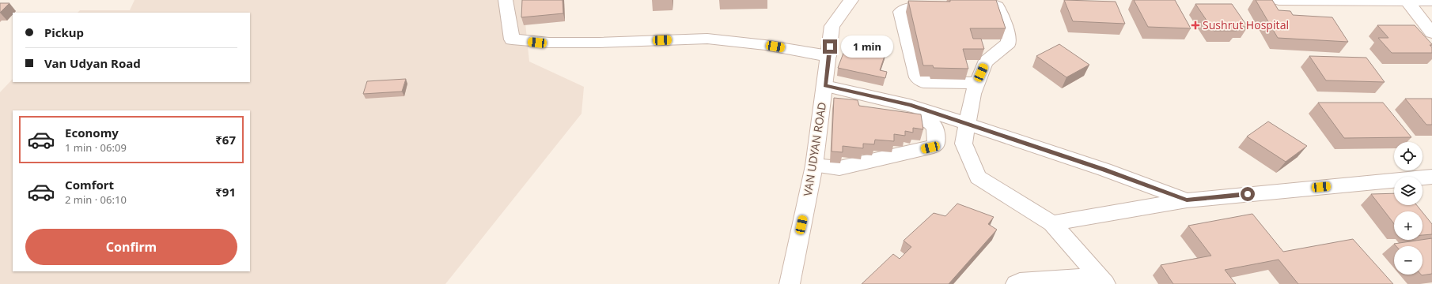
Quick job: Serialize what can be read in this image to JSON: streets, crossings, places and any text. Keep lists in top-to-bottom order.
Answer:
{
  "streets": {
    "street": ["VAN UDYAN ROAD"]
  },
  "places": {
    "health": ["Sushrut Hospital"]
  },
  "page": {
    "banner": ["Pickup", "Van Udyan Road"],
    "bubble": "1 min",
    "list": [
      {
        "name": "Economy",
        "note": "1 min · 06:09",
        "value": "₹67"
      },
      {
        "name": "Comfort",
        "note": "2 min · 06:10",
        "value": "₹91"
      }
    ],
    "map_buttons": ["+", "−"],
    "buttons": "Confirm"
  }
}
